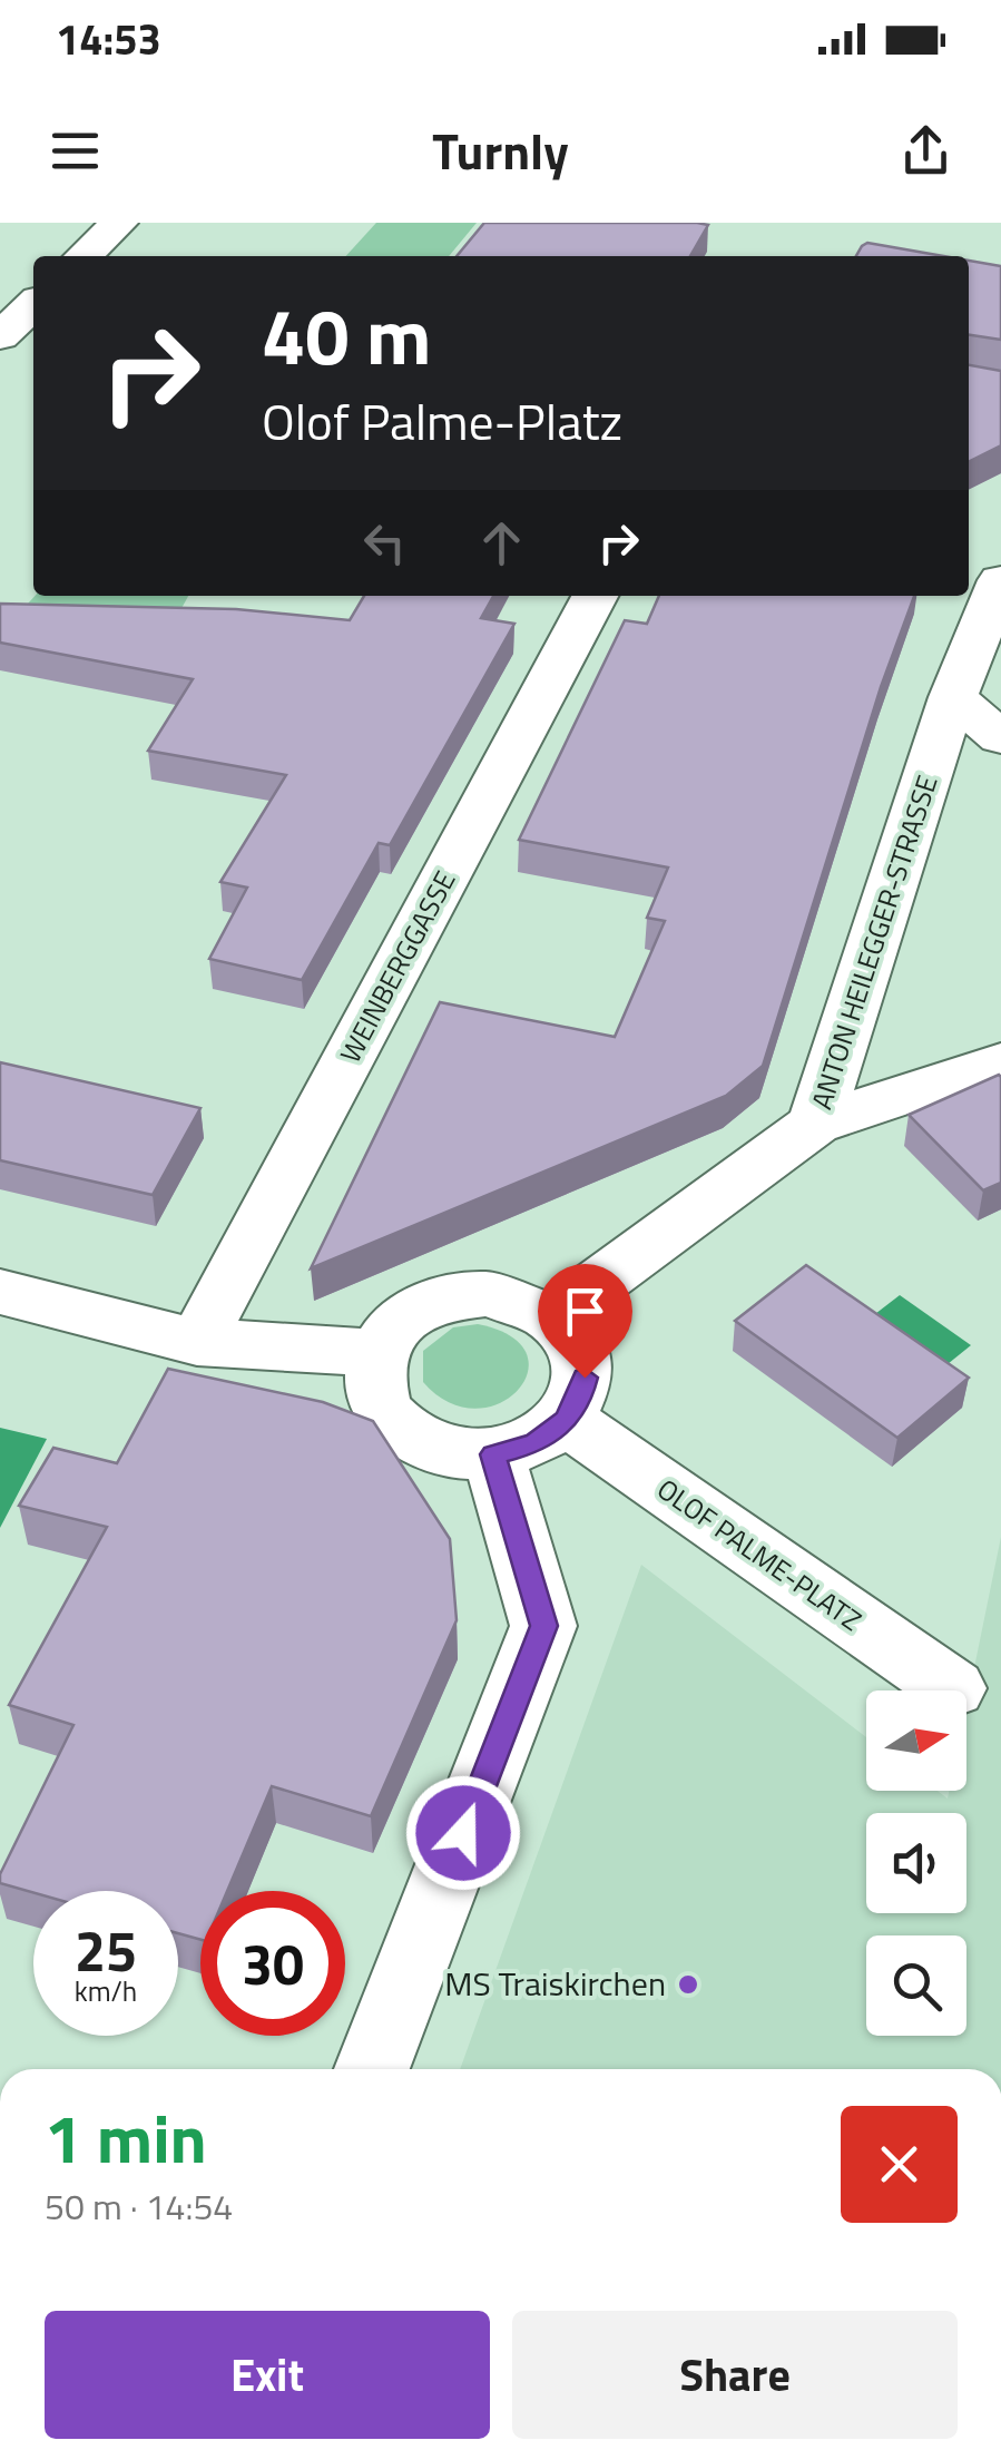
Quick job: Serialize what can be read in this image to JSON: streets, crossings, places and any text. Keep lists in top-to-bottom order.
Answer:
{
  "streets": {
    "street": ["ANTON HEILEGGER-STRASSE", "WEINBERGGASSE", "OLOF PALME-PLATZ"]
  },
  "crossings": [
    ["ANTON HEILEGGER-STRASSE", "OLOF PALME-PLATZ"]
  ],
  "places": ["MS Traiskirchen"],
  "north": "right",
  "page": {
    "status": "14:53",
    "header": "Turnly",
    "turn": ["40 m", "Olof Palme-Platz"],
    "speed": "25 km/h",
    "limit": "30",
    "heading": ["1 min", "50 m · 14:54"],
    "buttons": ["Exit", "Share"]
  }
}
